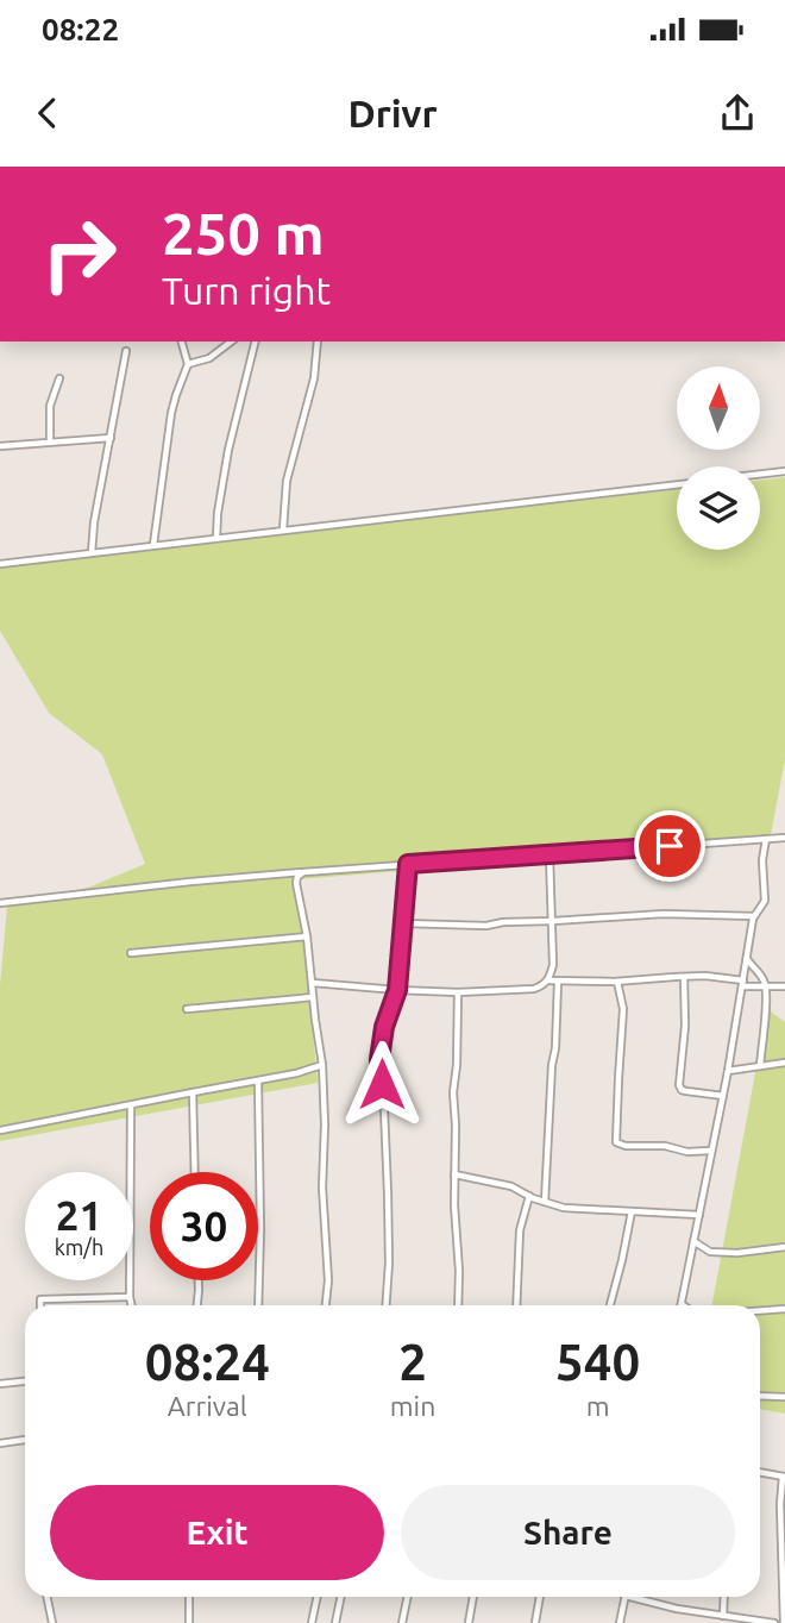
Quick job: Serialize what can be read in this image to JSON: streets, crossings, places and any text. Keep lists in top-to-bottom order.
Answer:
{
  "north": "top",
  "page": {
    "status": "08:22",
    "header": "Drivr",
    "turn": ["250 m", "Turn right"],
    "speed": "21 km/h",
    "limit": "30",
    "eta": [
      "08:24",
      "Arrival",
      "2",
      "min",
      "540",
      "m"
    ],
    "buttons": ["Exit", "Share"]
  }
}
